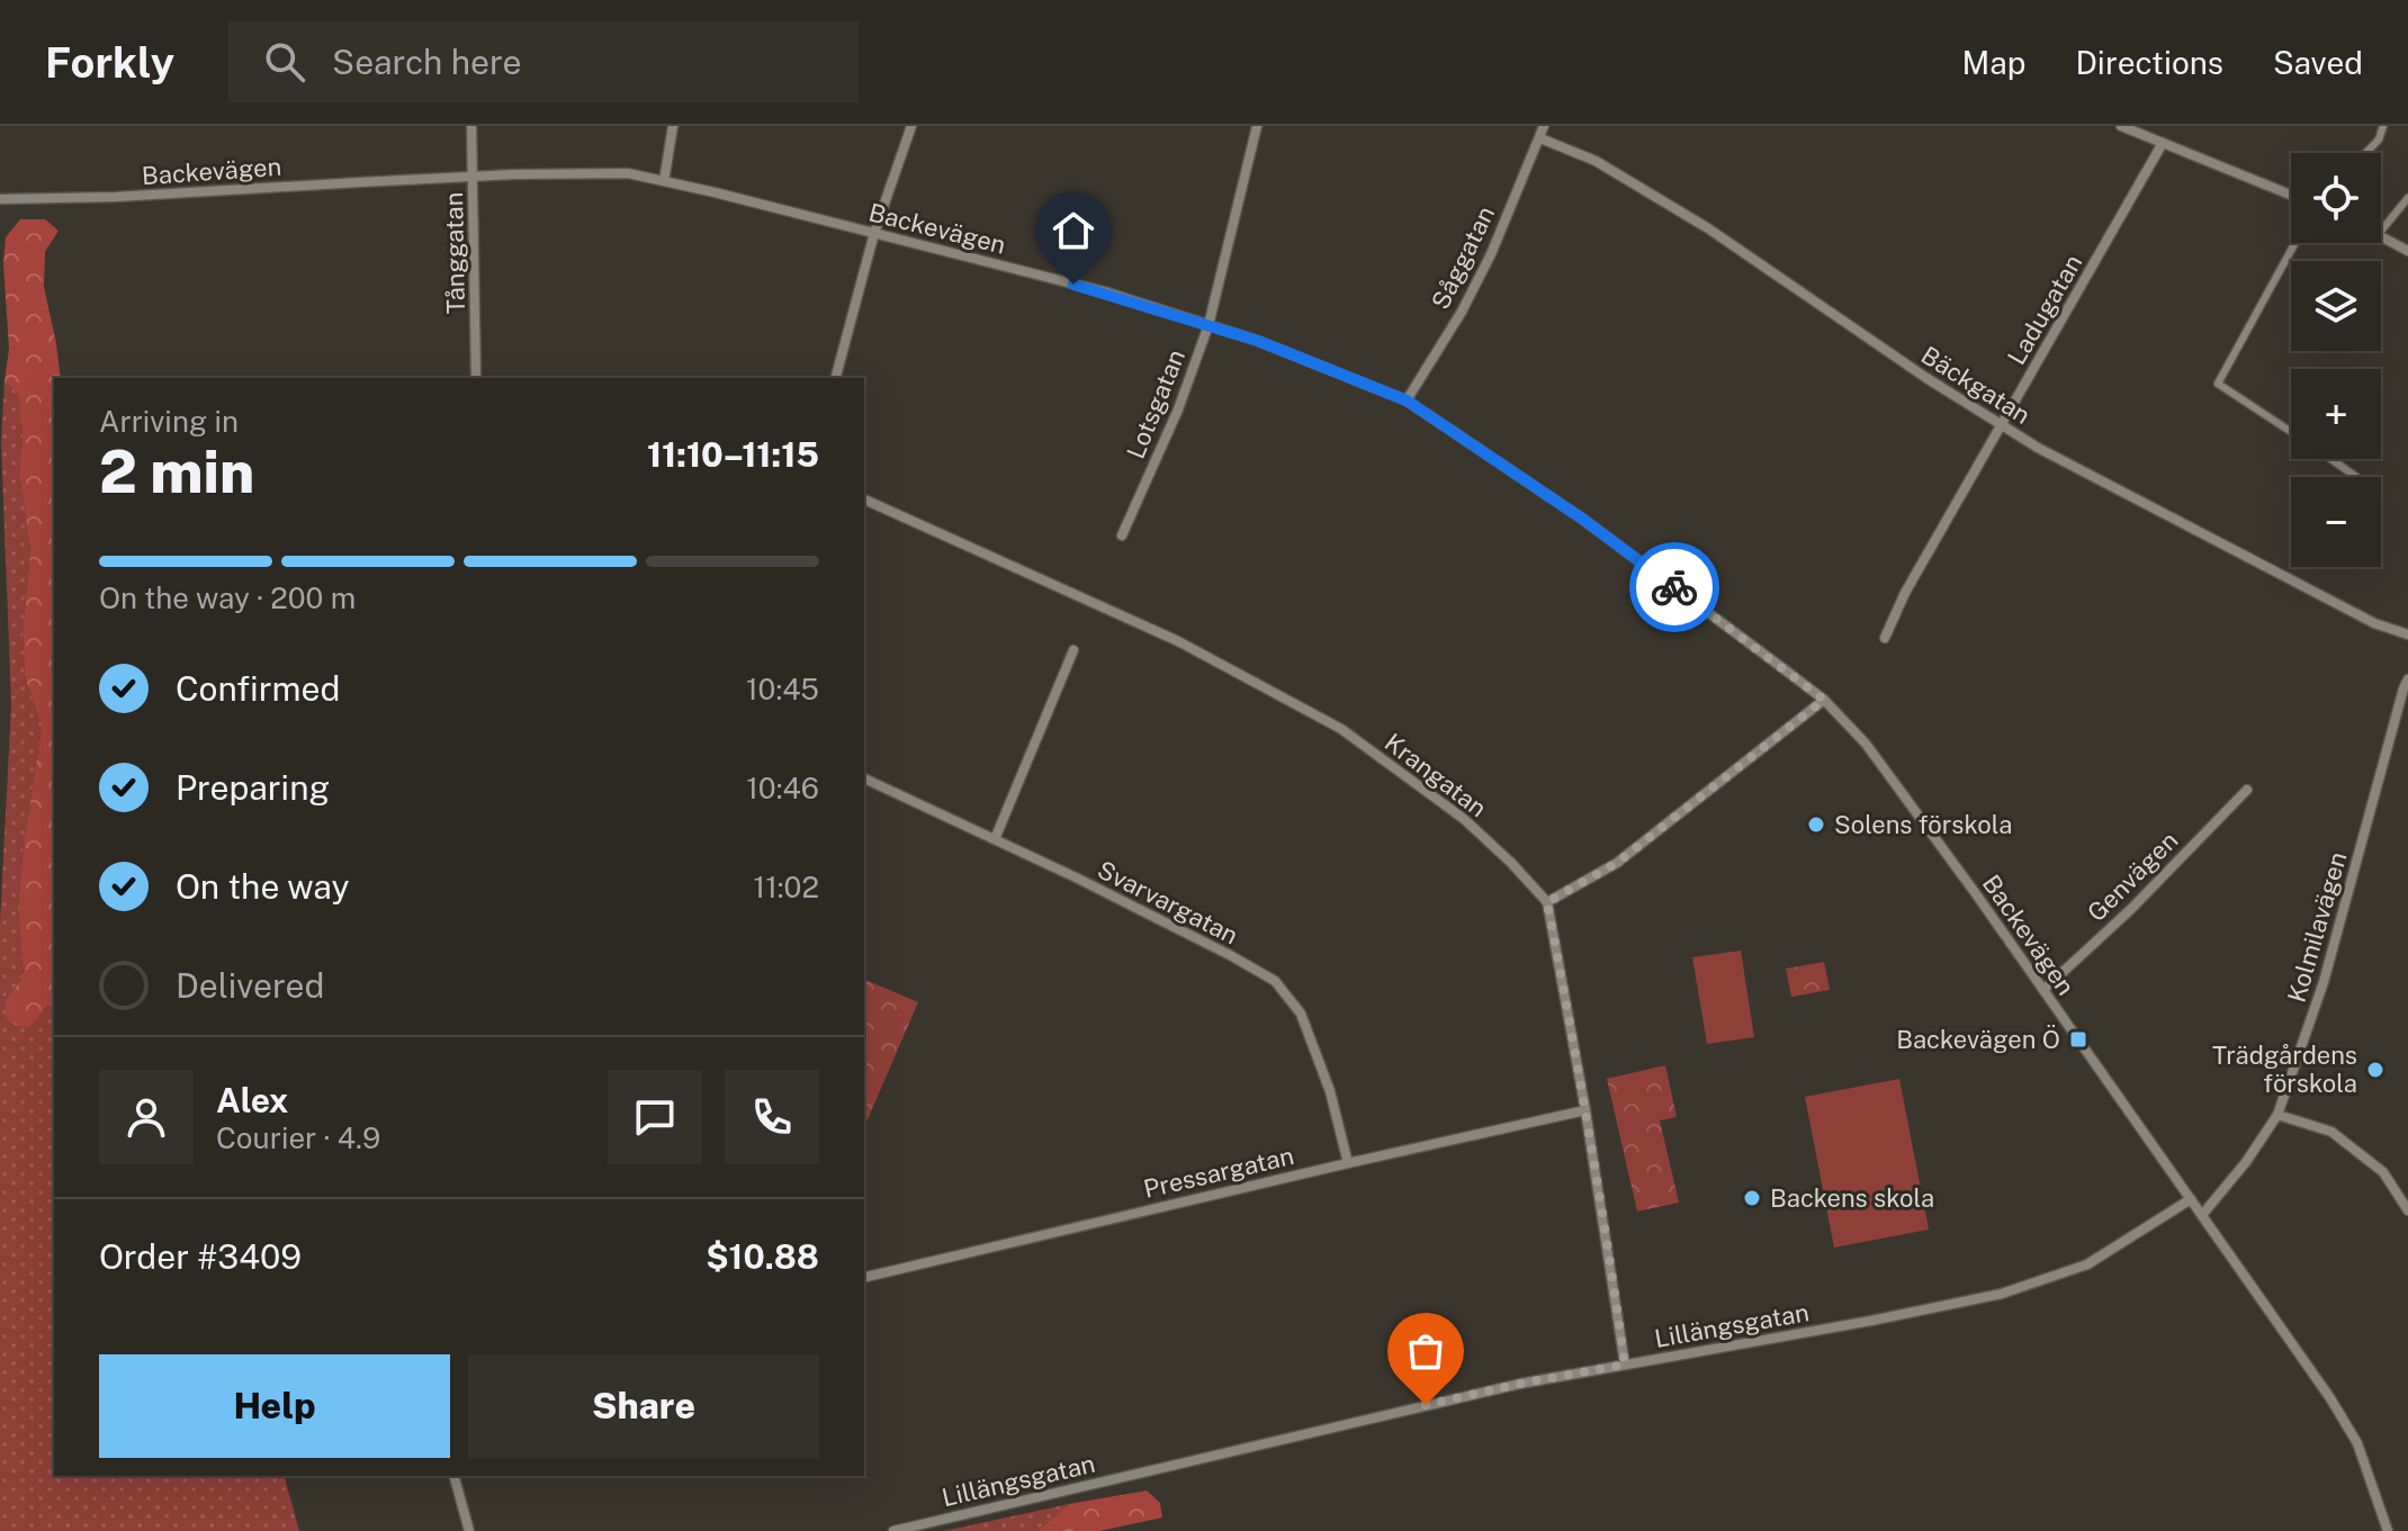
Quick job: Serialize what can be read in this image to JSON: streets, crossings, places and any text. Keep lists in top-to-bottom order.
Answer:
{
  "streets": {
    "street": [
      "Backevägen",
      "Tånggatan",
      "Såggatan",
      "Ladugatan",
      "Bäckgatan",
      "Lotsgatan",
      "Krangatan",
      "Genvägen",
      "Svarvargatan",
      "Kolmilavägen",
      "Pressargatan",
      "Lillängsgatan"
    ]
  },
  "crossings": [
    ["Backevägen", "Tånggatan"],
    ["Backevägen", "Såggatan"],
    ["Backevägen", "Lotsgatan"],
    ["Backevägen", "Genvägen"],
    ["Backevägen", "Kolmilavägen"],
    ["Backevägen", "Lillängsgatan"],
    ["Såggatan", "Bäckgatan"],
    ["Ladugatan", "Bäckgatan"],
    ["Svarvargatan", "Pressargatan"]
  ],
  "places": {
    "other": ["Solens förskola", "Trädgårdens förskola", "Backens skola"],
    "transit": ["Backevägen Ö"]
  },
  "page": {
    "header": "Forkly",
    "search": "Search here",
    "nav": ["Map", "Directions", "Saved"],
    "map_buttons": ["+", "−"],
    "heading": ["2 min", "Arriving in", "11:10–11:15"],
    "panel": [
      "Alex",
      "Courier · 4.9",
      "Order #3409",
      "$10.88"
    ],
    "bar": "On the way · 200 m",
    "list": [
      ["Confirmed", "10:45"],
      ["Preparing", "10:46"],
      ["On the way", "11:02"],
      "Delivered"
    ],
    "buttons": ["Help", "Share"]
  }
}
